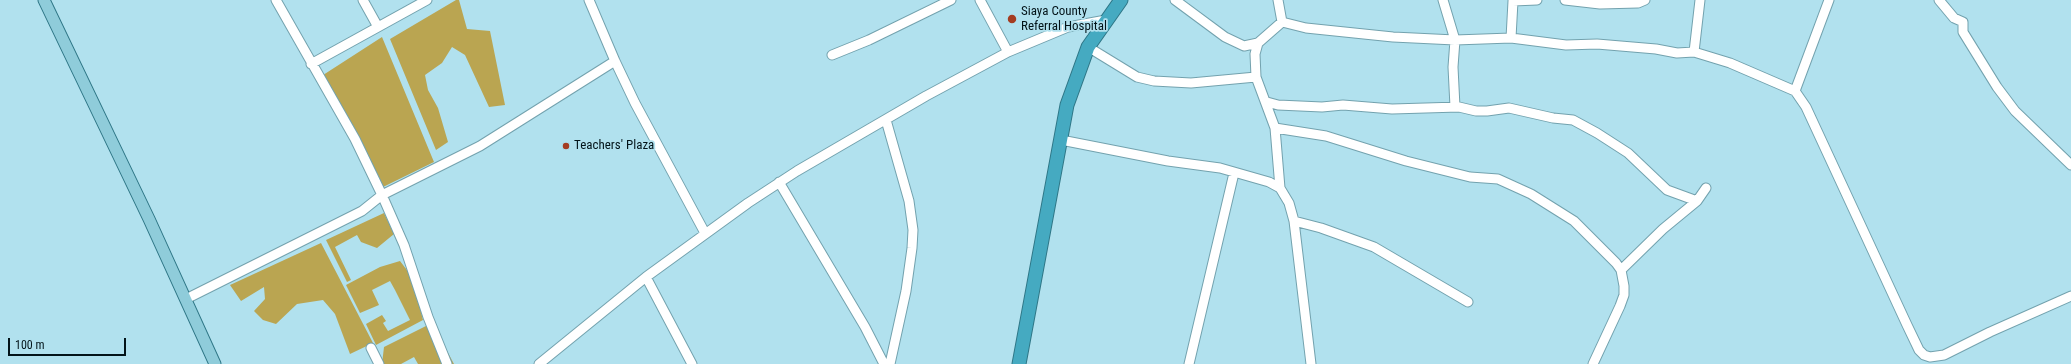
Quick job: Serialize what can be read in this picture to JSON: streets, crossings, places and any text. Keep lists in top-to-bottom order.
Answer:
{
  "places": ["Siaya County Referral Hospital", "Teachers' Plaza"],
  "scale_bar": "100 m"
}
